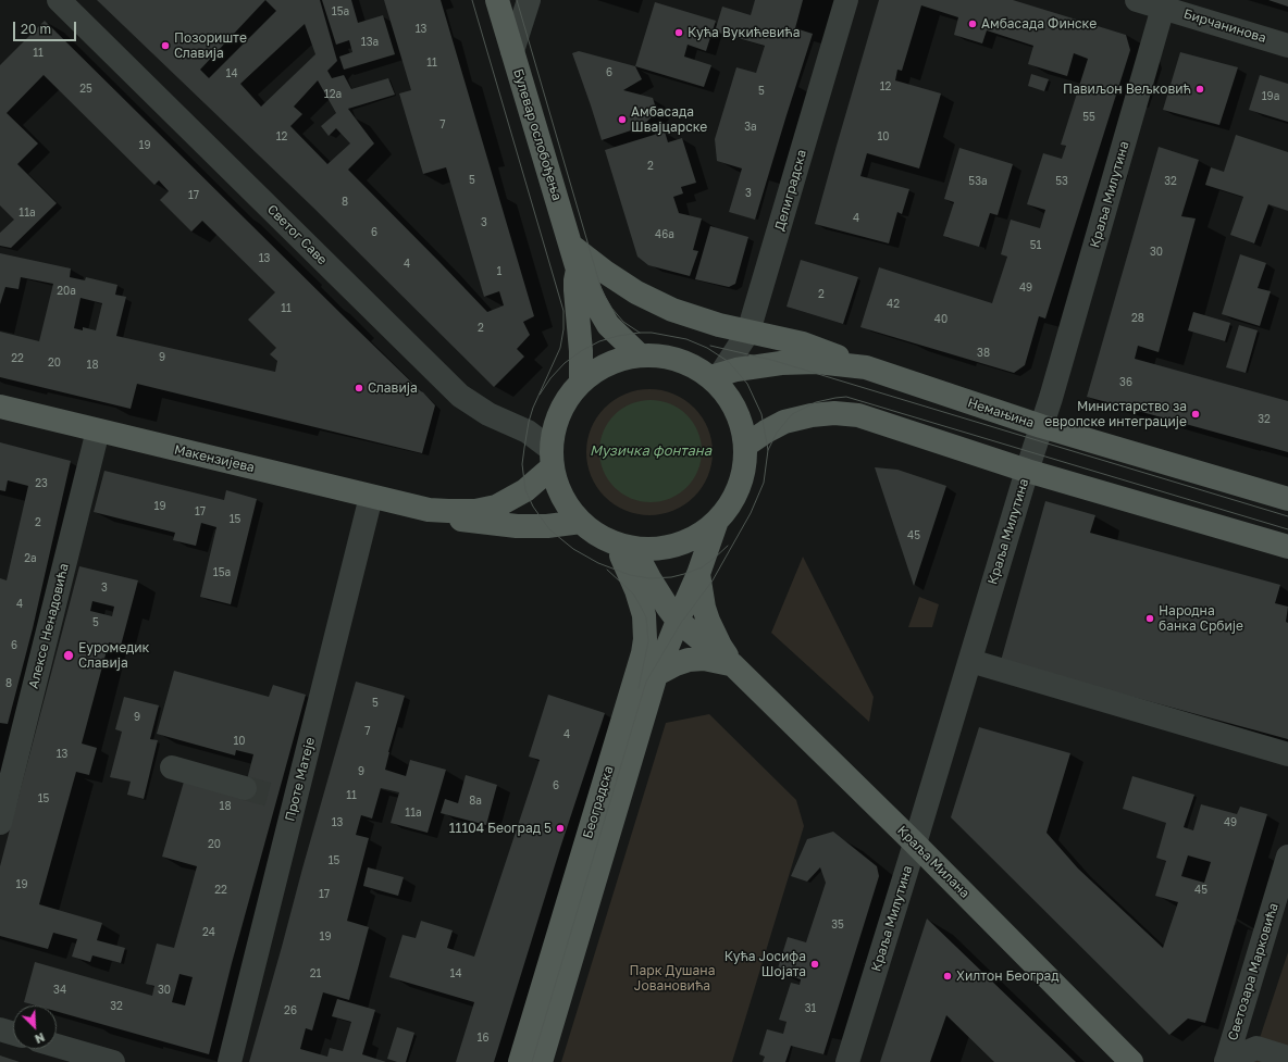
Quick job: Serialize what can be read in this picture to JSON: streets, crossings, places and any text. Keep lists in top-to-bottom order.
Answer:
{
  "streets": {
    "main road": [
      "Булевар ослобођења",
      "Немањина",
      "Макензијева",
      "Београдска",
      "Краља Милана"
    ],
    "street": [
      "Бирчанинова",
      "Делиградска",
      "Краља Милутина",
      "Светог Саве",
      "Алексе Ненадовића",
      "Проте Матеје",
      "Светозара Марковића"
    ]
  },
  "crossings": [
    ["Бирчанинова", "Краља Милутина"],
    ["Делиградска", "Немањина"],
    ["Краља Милутина", "Немањина"],
    ["Краља Милутина", "Краља Милана"],
    ["Светог Саве", "Макензијева"],
    ["Макензијева", "Алексе Ненадовића"],
    ["Макензијева", "Проте Матеје"],
    ["Београдска", "Краља Милана"]
  ],
  "water": ["Музичка фонтана"],
  "parks": ["Парк Душана Јовановића"],
  "places": [
    "Амбасада Финске",
    "Кућа Вукићевића",
    "Позориште Славија",
    "Павиљон Вељковић",
    "Амбасада Швајцарске",
    "Славија",
    "Министарство за европске интеграције",
    "Народна банка Србије",
    "Еуромедик Славија",
    "11104 Београд 5",
    "Кућа Јосифа Шојата",
    "Хилтон Београд"
  ],
  "house_numbers": [
    "15a",
    "13",
    "13a",
    "11",
    "11",
    "6",
    "14",
    "12",
    "25",
    "5",
    "12a",
    "19a",
    "55",
    "7",
    "3a",
    "12",
    "10",
    "19",
    "2",
    "5",
    "53a",
    "53",
    "32",
    "3",
    "17",
    "8",
    "11a",
    "4",
    "3",
    "6",
    "46a",
    "51",
    "30",
    "13",
    "4",
    "1",
    "49",
    "20a",
    "2",
    "42",
    "11",
    "28",
    "40",
    "2",
    "38",
    "9",
    "22",
    "20",
    "18",
    "36",
    "32",
    "23",
    "19",
    "17",
    "15",
    "2",
    "45",
    "2a",
    "15a",
    "3",
    "4",
    "5",
    "6",
    "8",
    "5",
    "9",
    "7",
    "4",
    "10",
    "13",
    "9",
    "6",
    "11",
    "15",
    "8a",
    "18",
    "11a",
    "13",
    "49",
    "20",
    "15",
    "19",
    "22",
    "45",
    "17",
    "35",
    "24",
    "19",
    "21",
    "14",
    "34",
    "30",
    "32",
    "31",
    "26",
    "16"
  ],
  "scale_bar": "20 m",
  "north": "bottom right"
}
